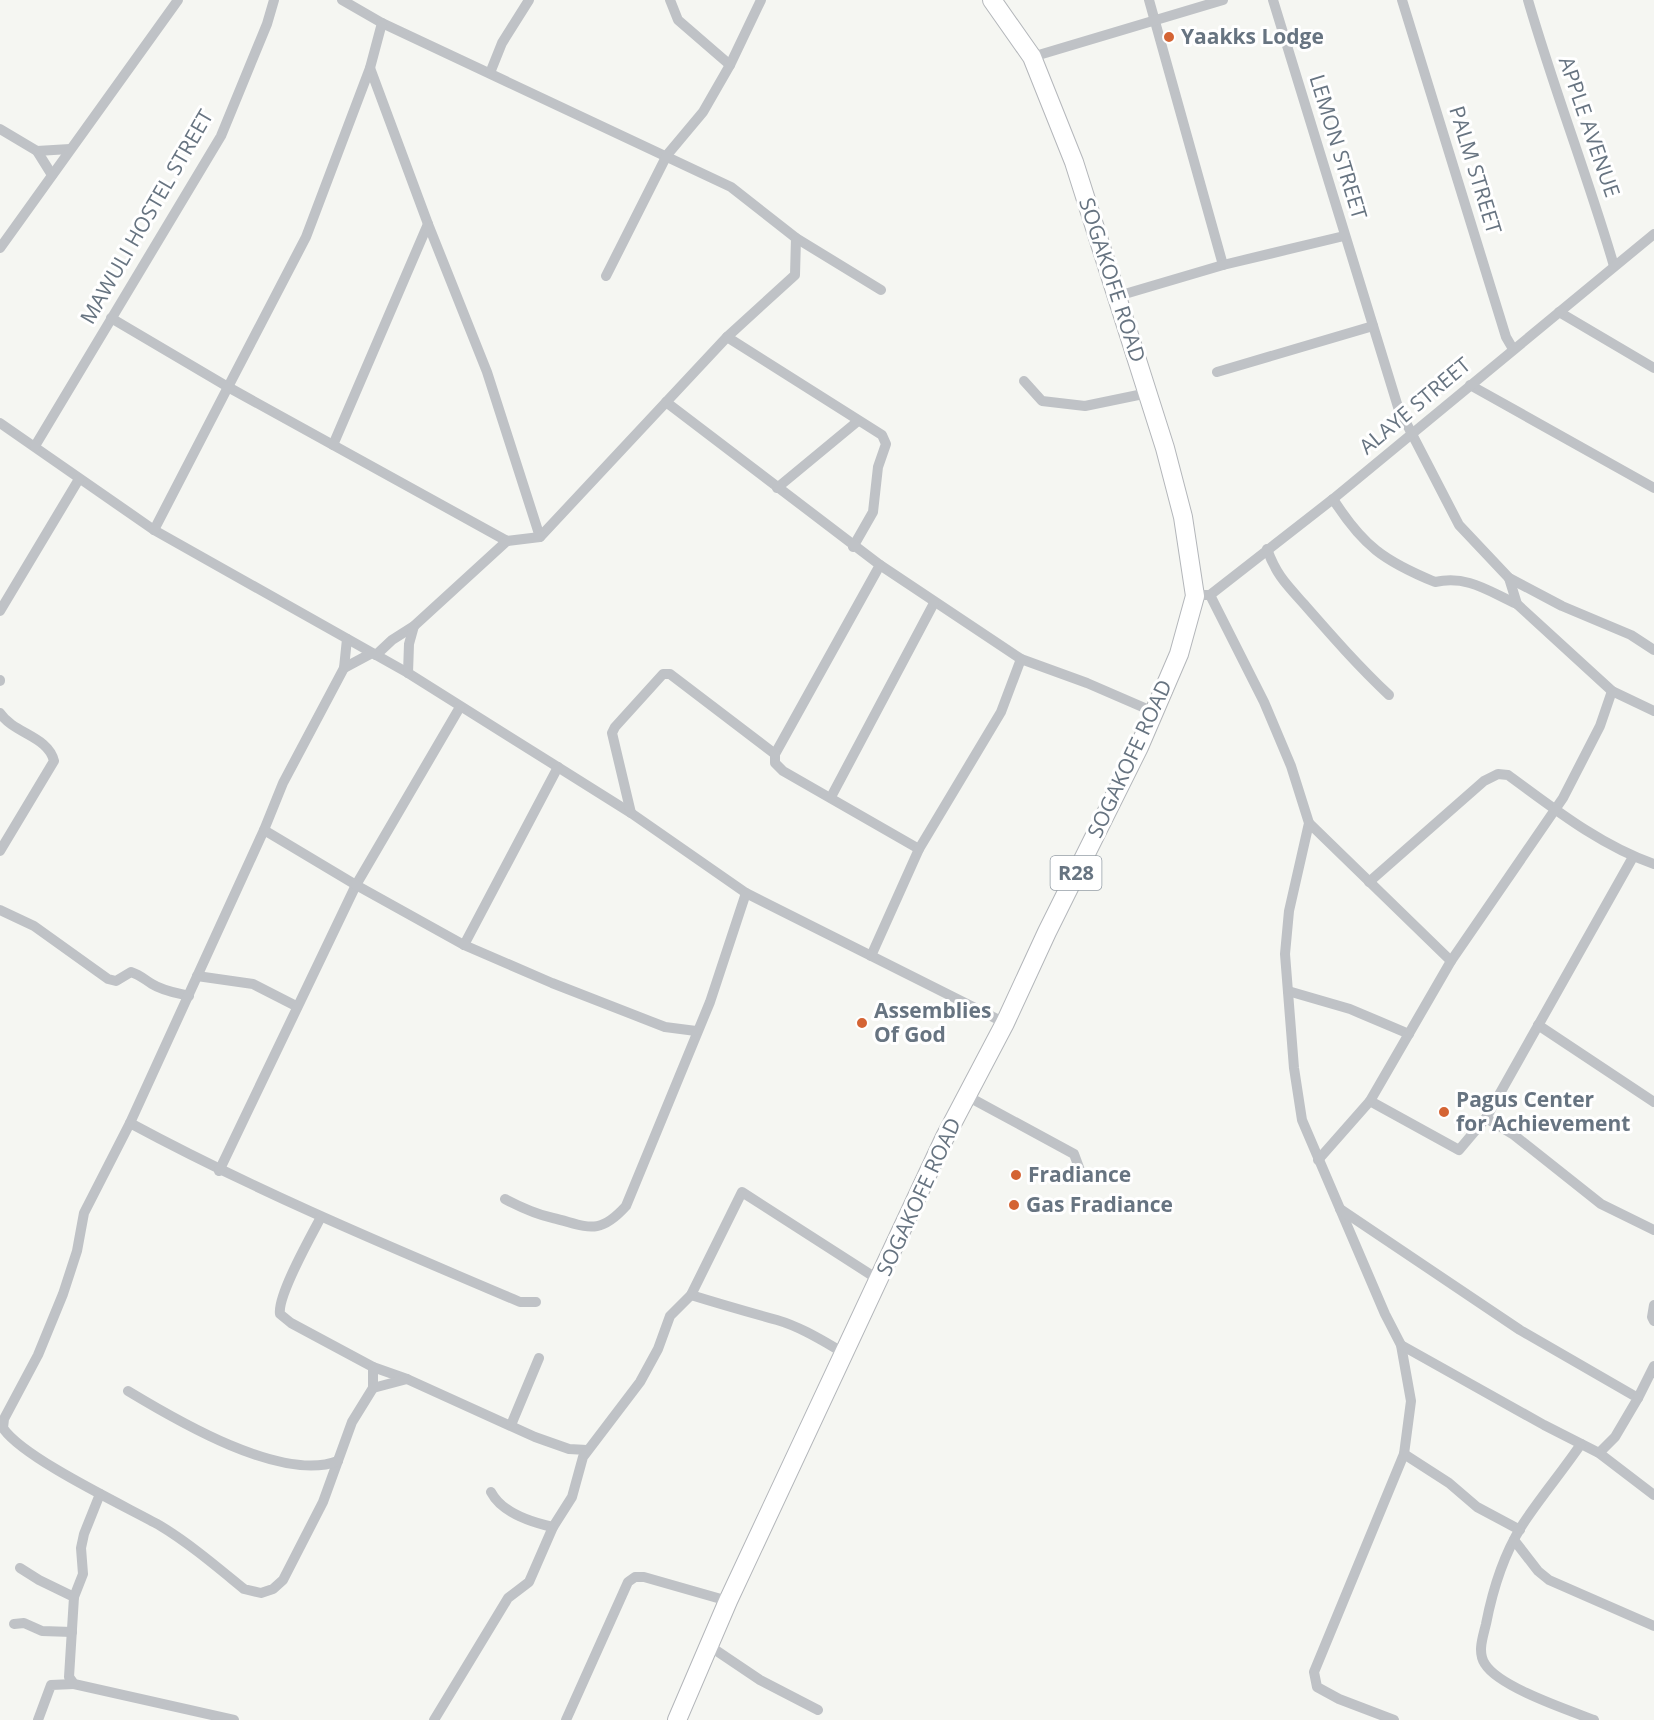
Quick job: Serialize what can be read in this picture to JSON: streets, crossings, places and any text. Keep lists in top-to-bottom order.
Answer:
{
  "streets": {
    "main road": ["SOGAKOFE ROAD", "R28"],
    "street": [
      "APPLE AVENUE",
      "LEMON STREET",
      "PALM STREET",
      "MAWULI HOSTEL STREET",
      "ALAYE STREET"
    ]
  },
  "crossings": [
    ["APPLE AVENUE", "ALAYE STREET"],
    ["LEMON STREET", "ALAYE STREET"],
    ["PALM STREET", "ALAYE STREET"],
    ["SOGAKOFE ROAD", "ALAYE STREET"]
  ],
  "places": [
    "Yaakks Lodge",
    "Assemblies Of God",
    "Pagus Center for Achievement",
    "Fradiance",
    "Gas Fradiance"
  ]
}
